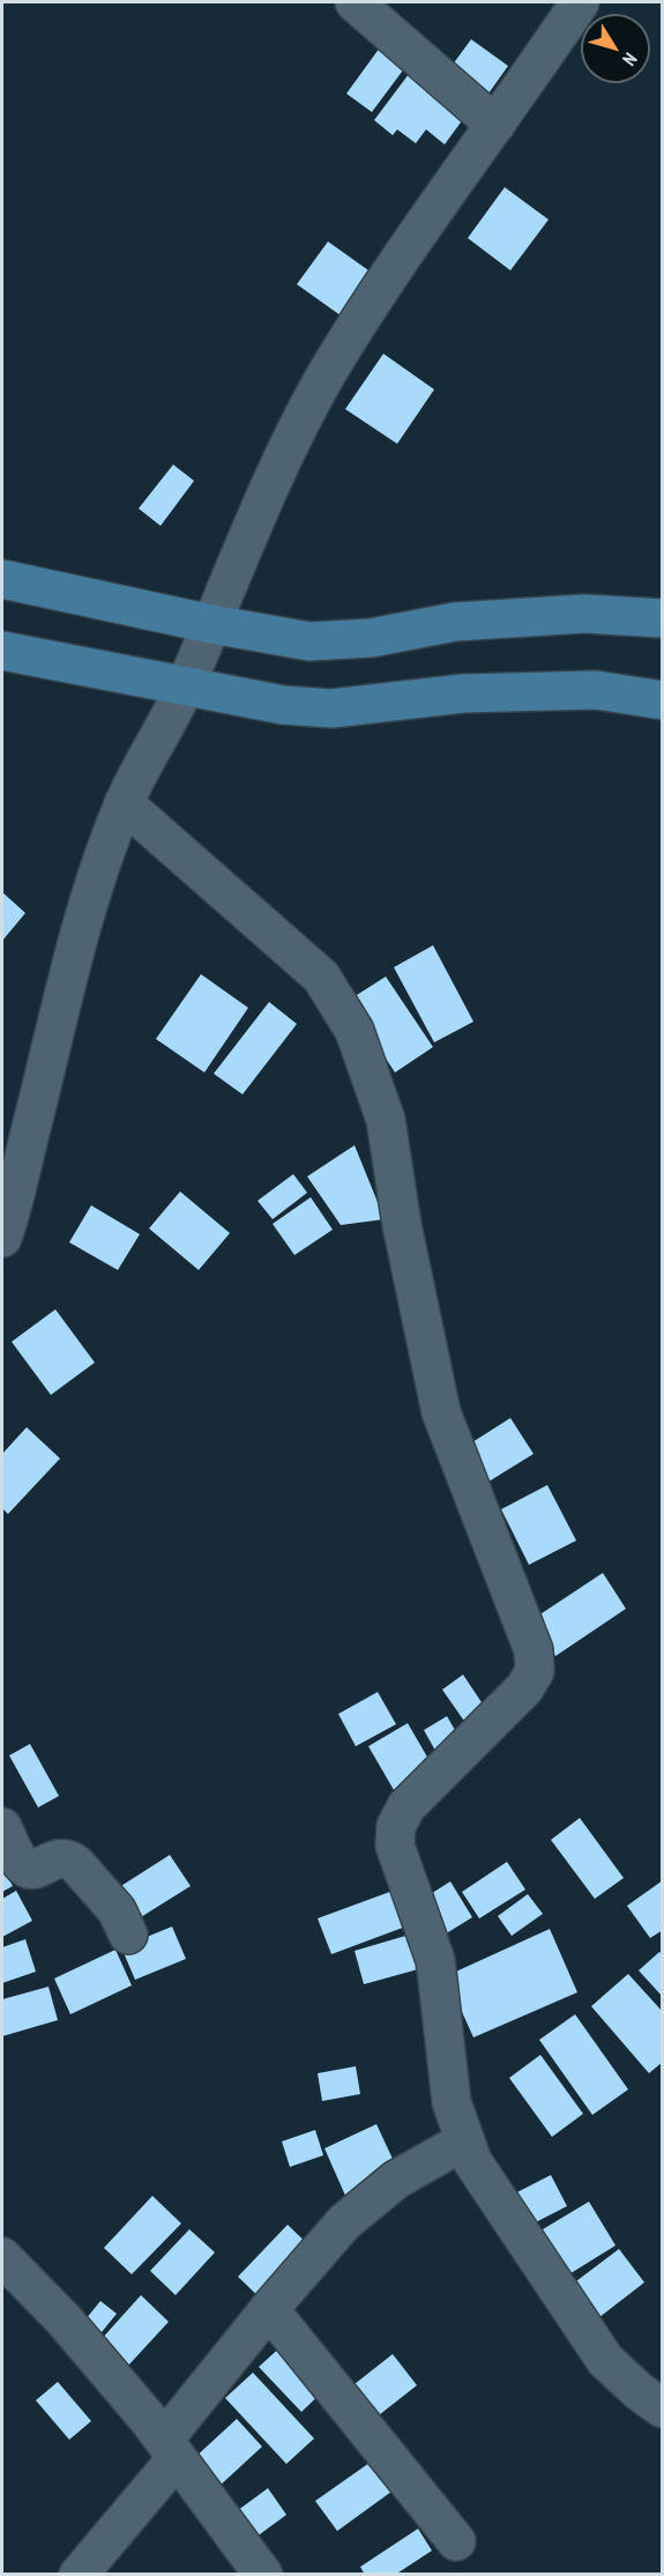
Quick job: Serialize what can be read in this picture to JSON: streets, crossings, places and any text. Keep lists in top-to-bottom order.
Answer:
{
  "north": "bottom right"
}
